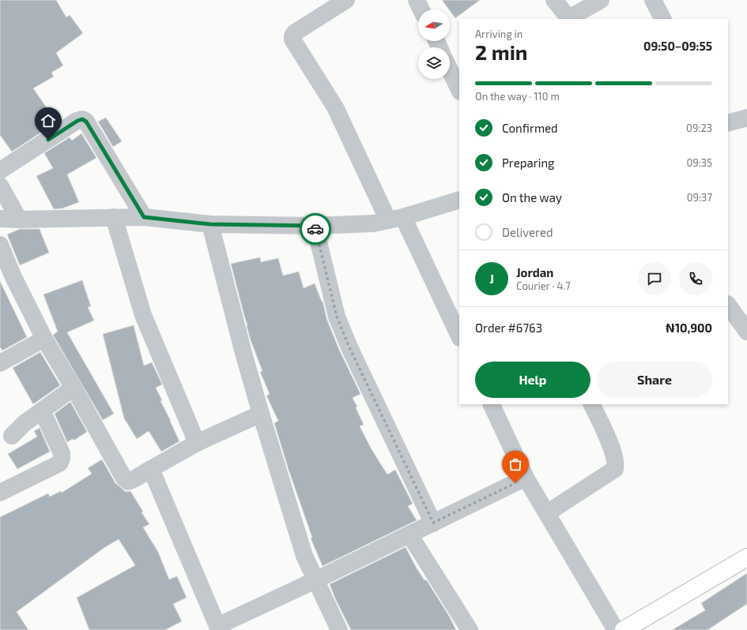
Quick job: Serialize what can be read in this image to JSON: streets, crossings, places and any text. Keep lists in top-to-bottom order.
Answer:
{
  "north": "left",
  "page": {
    "heading": ["2 min", "Arriving in", "09:50–09:55"],
    "panel": [
      "Jordan",
      "Courier · 4.7",
      "Order #6763",
      "₦10,900"
    ],
    "bar": "On the way · 110 m",
    "list": [
      ["Confirmed", "09:23"],
      ["Preparing", "09:35"],
      ["On the way", "09:37"],
      "Delivered"
    ],
    "round": "J",
    "buttons": ["Help", "Share"]
  }
}
